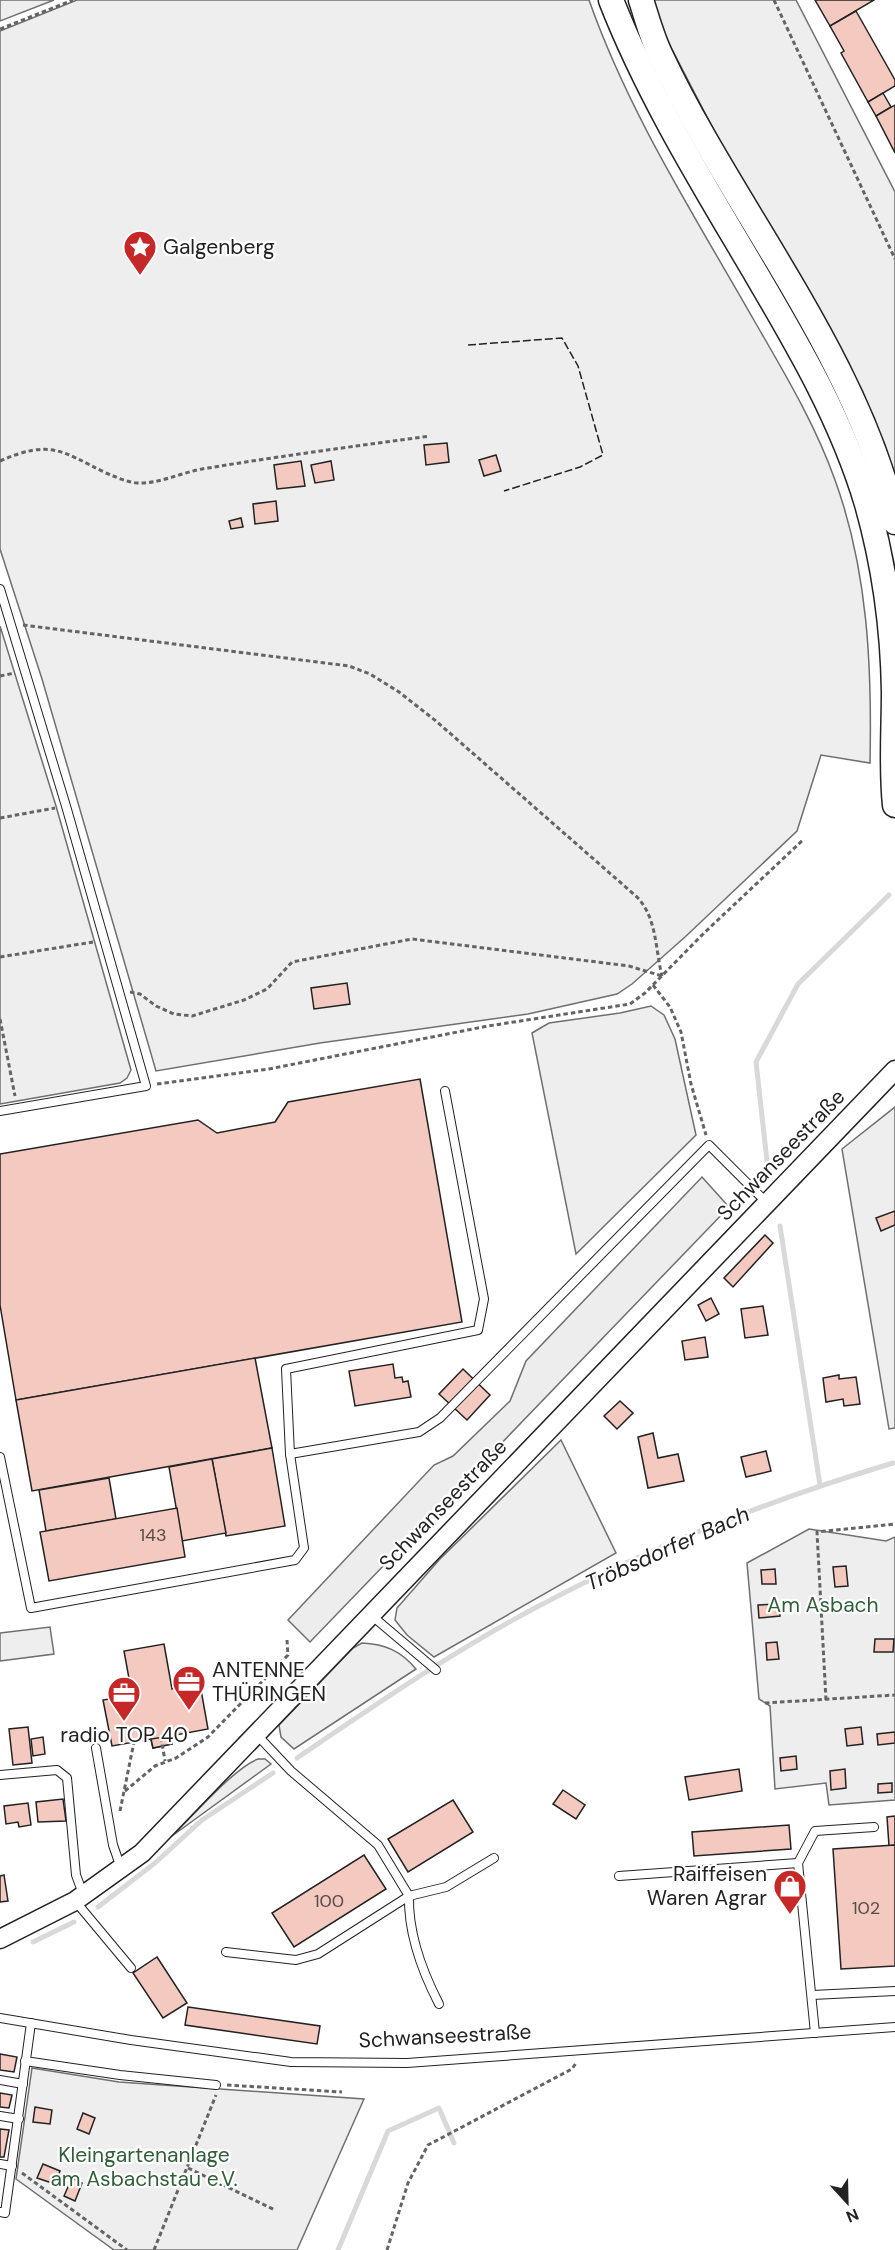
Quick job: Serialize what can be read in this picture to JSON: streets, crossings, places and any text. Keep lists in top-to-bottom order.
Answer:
{
  "streets": {
    "street": ["Schwanseestraße"]
  },
  "water": ["Tröbsdorfer Bach"],
  "parks": ["Am Asbach", "Kleingartenanlage am Asbachstau e.V."],
  "places": {
    "place": ["Galgenberg"],
    "office": ["ANTENNE THÜRINGEN", "radio TOP 40"],
    "shop": ["Raiffeisen Waren Agrar"]
  },
  "house_numbers": ["143", "100", "102"],
  "north": "bottom"
}
